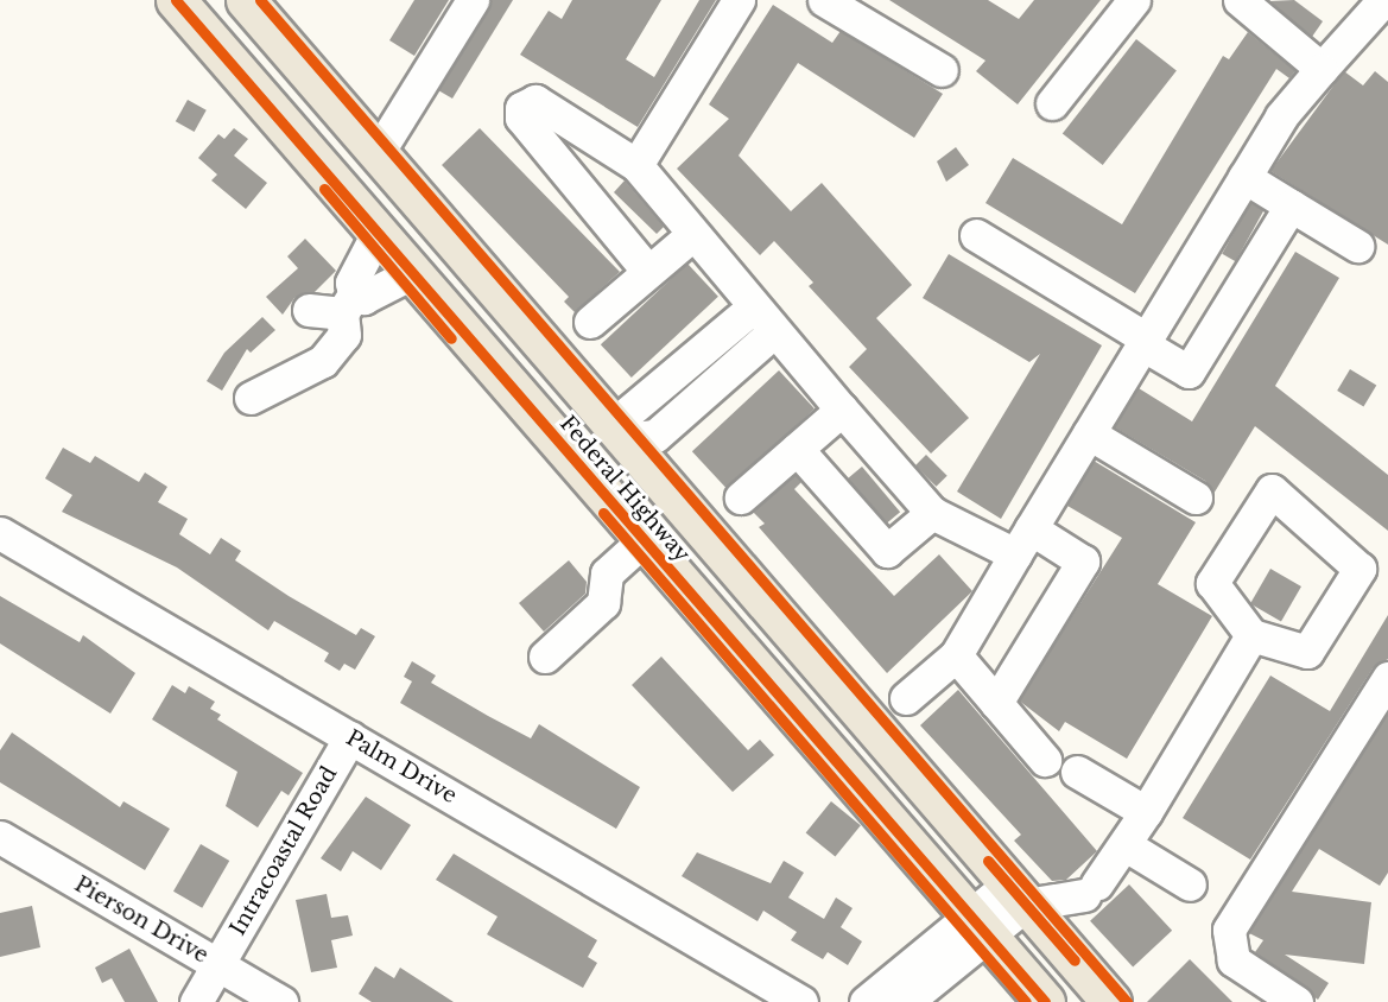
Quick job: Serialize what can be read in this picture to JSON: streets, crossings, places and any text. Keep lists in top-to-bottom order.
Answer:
{
  "streets": {
    "main road": ["Federal Highway"],
    "street": ["Palm Drive", "Intracoastal Road", "Pierson Drive"]
  },
  "crossings": [
    ["Palm Drive", "Intracoastal Road"],
    ["Intracoastal Road", "Pierson Drive"]
  ]
}
